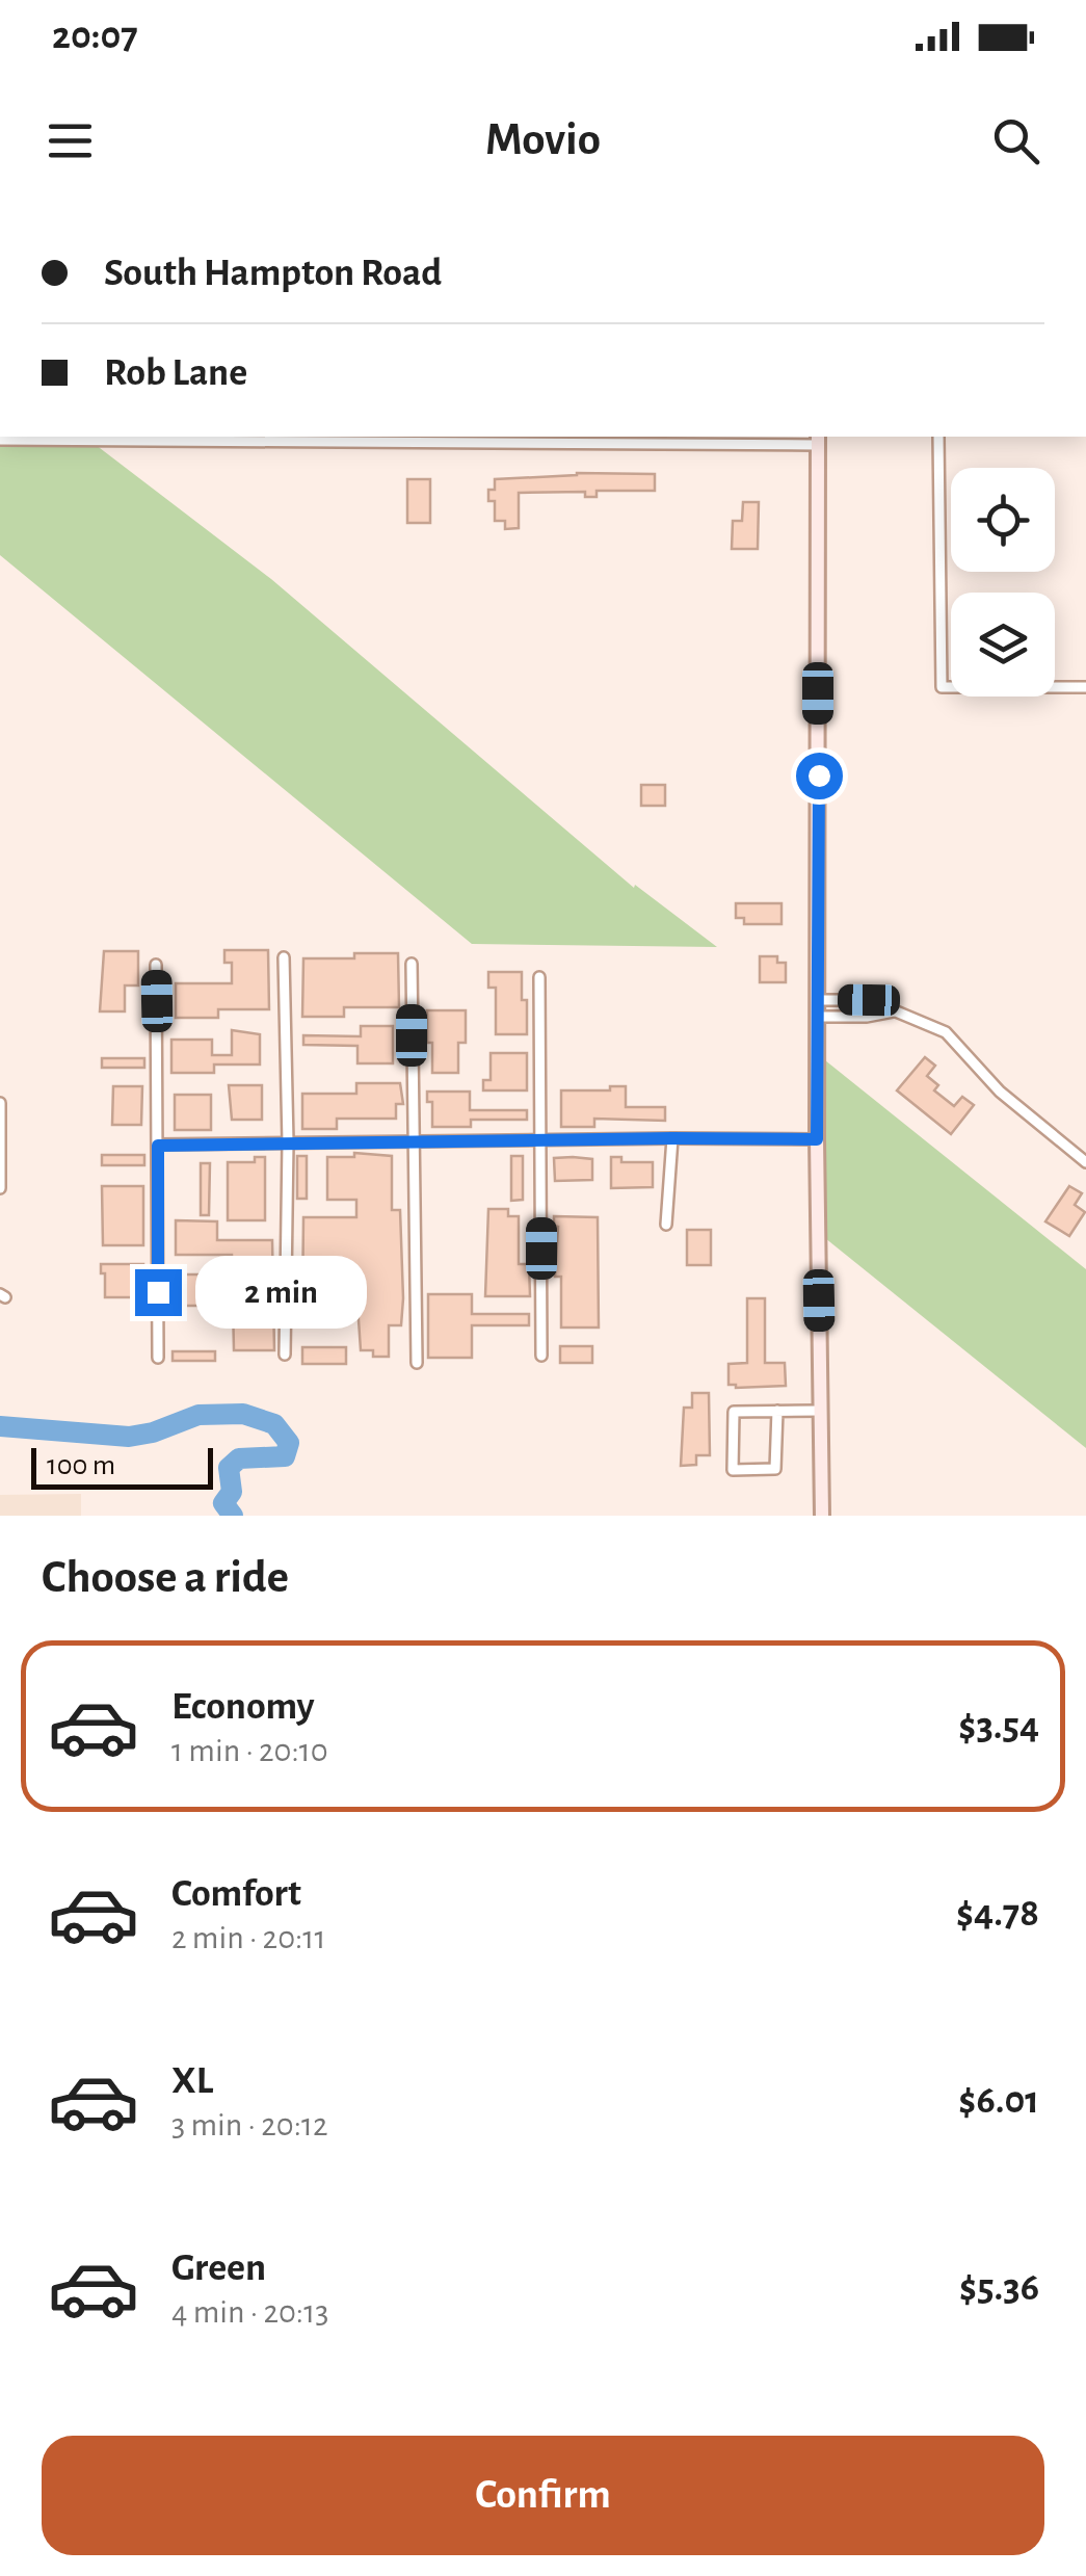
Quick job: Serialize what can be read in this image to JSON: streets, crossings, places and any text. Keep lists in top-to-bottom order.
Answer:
{
  "scale_bar": "100 m",
  "page": {
    "status": "20:07",
    "header": "Movio",
    "banner": ["South Hampton Road", "Rob Lane"],
    "bubble": "2 min",
    "scale": "100 m",
    "heading": "Choose a ride",
    "list": [
      {
        "name": "Economy",
        "note": "1 min · 20:10",
        "value": "$3.54"
      },
      {
        "name": "Comfort",
        "note": "2 min · 20:11",
        "value": "$4.78"
      },
      {
        "name": "XL",
        "note": "3 min · 20:12",
        "value": "$6.01"
      },
      {
        "name": "Green",
        "note": "4 min · 20:13",
        "value": "$5.36"
      }
    ],
    "buttons": "Confirm"
  }
}
